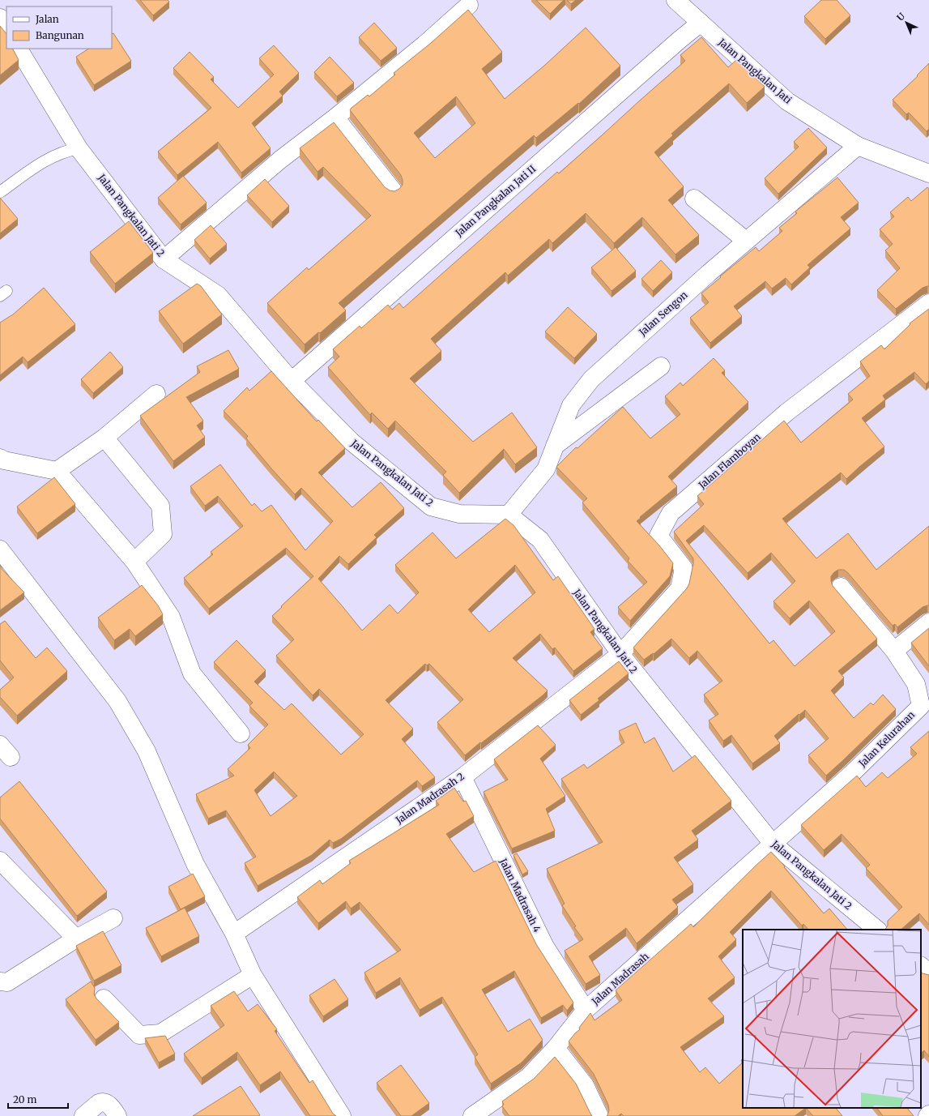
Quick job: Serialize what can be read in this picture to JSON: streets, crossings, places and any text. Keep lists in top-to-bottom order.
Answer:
{
  "streets": {
    "street": [
      "Jalan Pangkalan Jati",
      "Jalan Pangkalan Jati II",
      "Jalan Pangkalan Jati 2",
      "Jalan Sengon",
      "Jalan Flamboyan",
      "Jalan Kelurahan",
      "Jalan Madrasah 2",
      "Jalan Madrasah 4",
      "Jalan Madrasah"
    ]
  },
  "crossings": [
    ["Jalan Pangkalan Jati", "Jalan Pangkalan Jati II"],
    ["Jalan Pangkalan Jati", "Jalan Sengon"],
    ["Jalan Pangkalan Jati II", "Jalan Pangkalan Jati 2"],
    ["Jalan Pangkalan Jati 2", "Jalan Sengon"],
    ["Jalan Pangkalan Jati 2", "Jalan Flamboyan"],
    ["Jalan Pangkalan Jati 2", "Jalan Kelurahan"],
    ["Jalan Pangkalan Jati 2", "Jalan Madrasah 2"],
    ["Jalan Pangkalan Jati 2", "Jalan Madrasah"],
    ["Jalan Flamboyan", "Jalan Madrasah 2"],
    ["Jalan Kelurahan", "Jalan Madrasah"],
    ["Jalan Madrasah 2", "Jalan Madrasah 4"],
    ["Jalan Madrasah 4", "Jalan Madrasah"]
  ],
  "legend": ["Jalan", "Bangunan"],
  "scale_bar": "20 m",
  "north": "top left"
}
